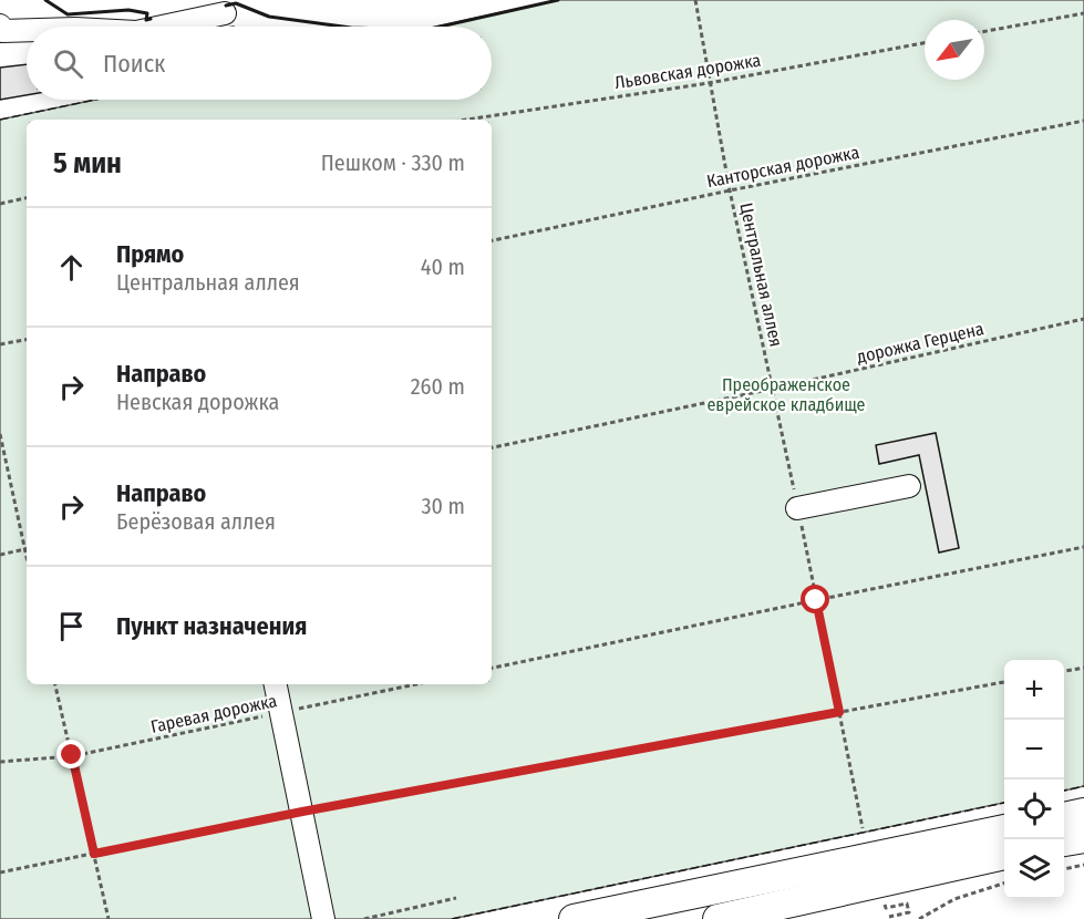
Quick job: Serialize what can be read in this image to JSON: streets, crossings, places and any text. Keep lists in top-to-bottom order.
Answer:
{
  "streets": {
    "path": [
      "Львовская дорожка",
      "Канторская дорожка",
      "Центральная аллея",
      "дорожка Герцена",
      "Гаревая дорожка"
    ]
  },
  "crossings": [
    ["Львовская дорожка", "Центральная аллея"],
    ["Канторская дорожка", "Центральная аллея"],
    ["Центральная аллея", "дорожка Герцена"]
  ],
  "parks": ["Преображенское еврейское кладбище"],
  "north": "bottom left",
  "page": {
    "search": "Поиск",
    "heading": ["5 мин", "Пешком · 330 m"],
    "list": [
      ["Прямо", "Центральная аллея", "40 m"],
      ["Направо", "Невская дорожка", "260 m"],
      ["Направо", "Берёзовая аллея", "30 m"],
      "Пункт назначения"
    ],
    "map_buttons": ["+", "−"]
  }
}
